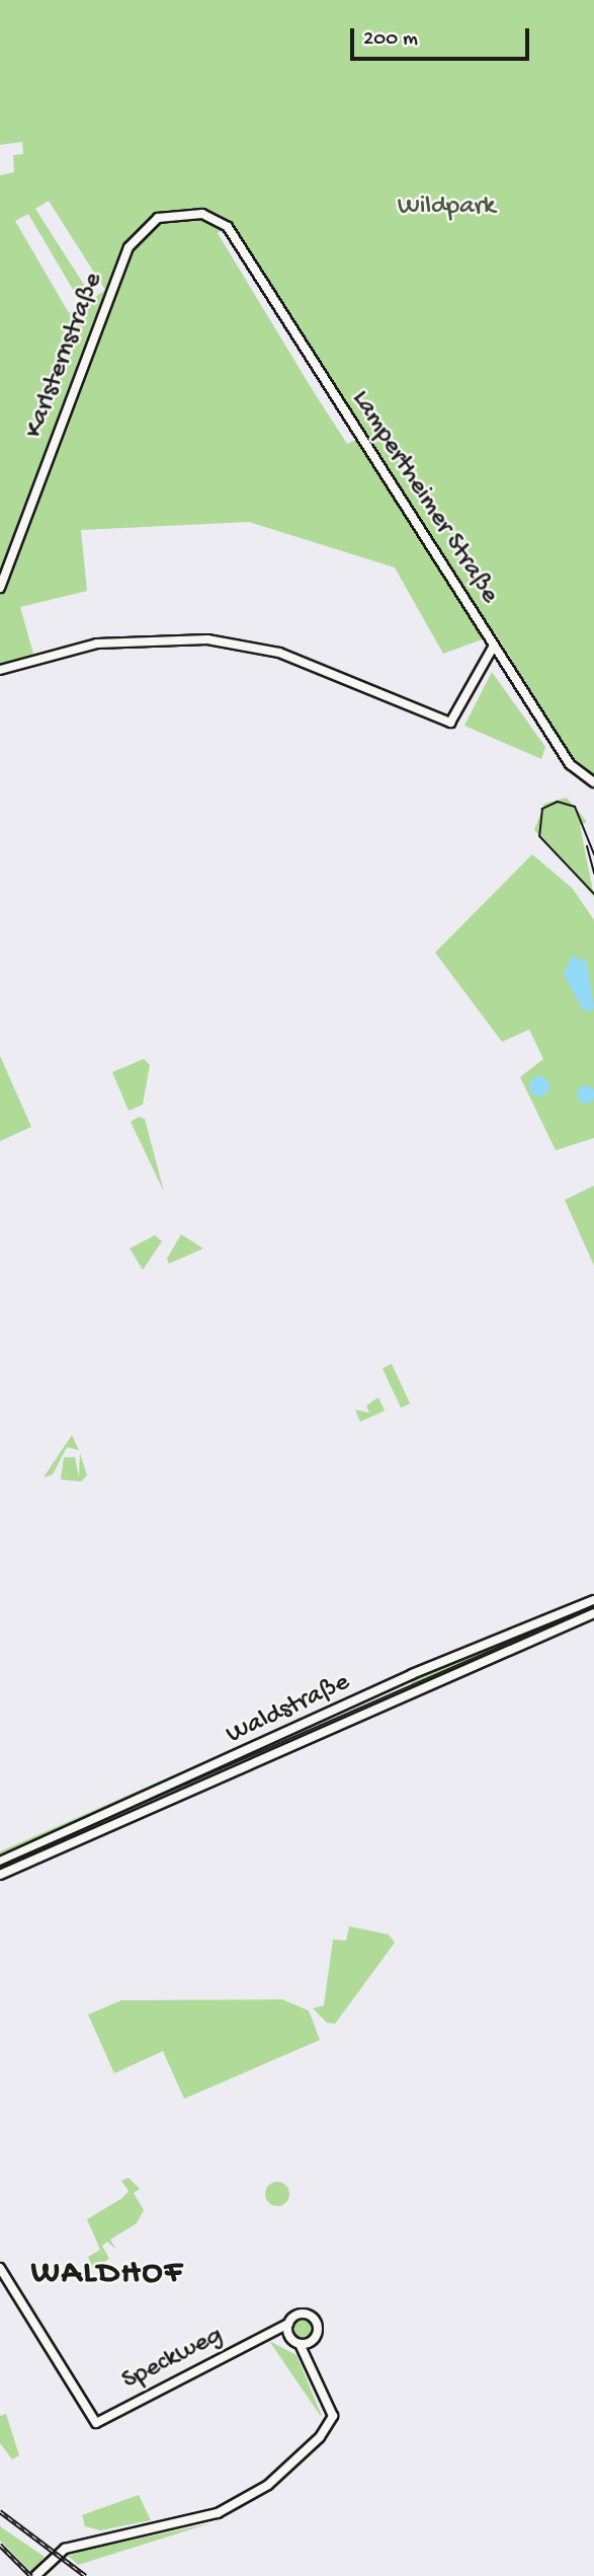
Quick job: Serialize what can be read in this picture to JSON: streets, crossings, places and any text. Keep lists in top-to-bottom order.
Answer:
{
  "streets": {
    "street": [
      "Karlsternstraße",
      "Lampertheimer Straße",
      "Waldstraße",
      "Speckweg"
    ]
  },
  "crossings": [
    ["Karlsternstraße", "Lampertheimer Straße"]
  ],
  "districts": ["WALDHOF"],
  "parks": ["Wildpark"],
  "scale_bar": "200 m"
}
